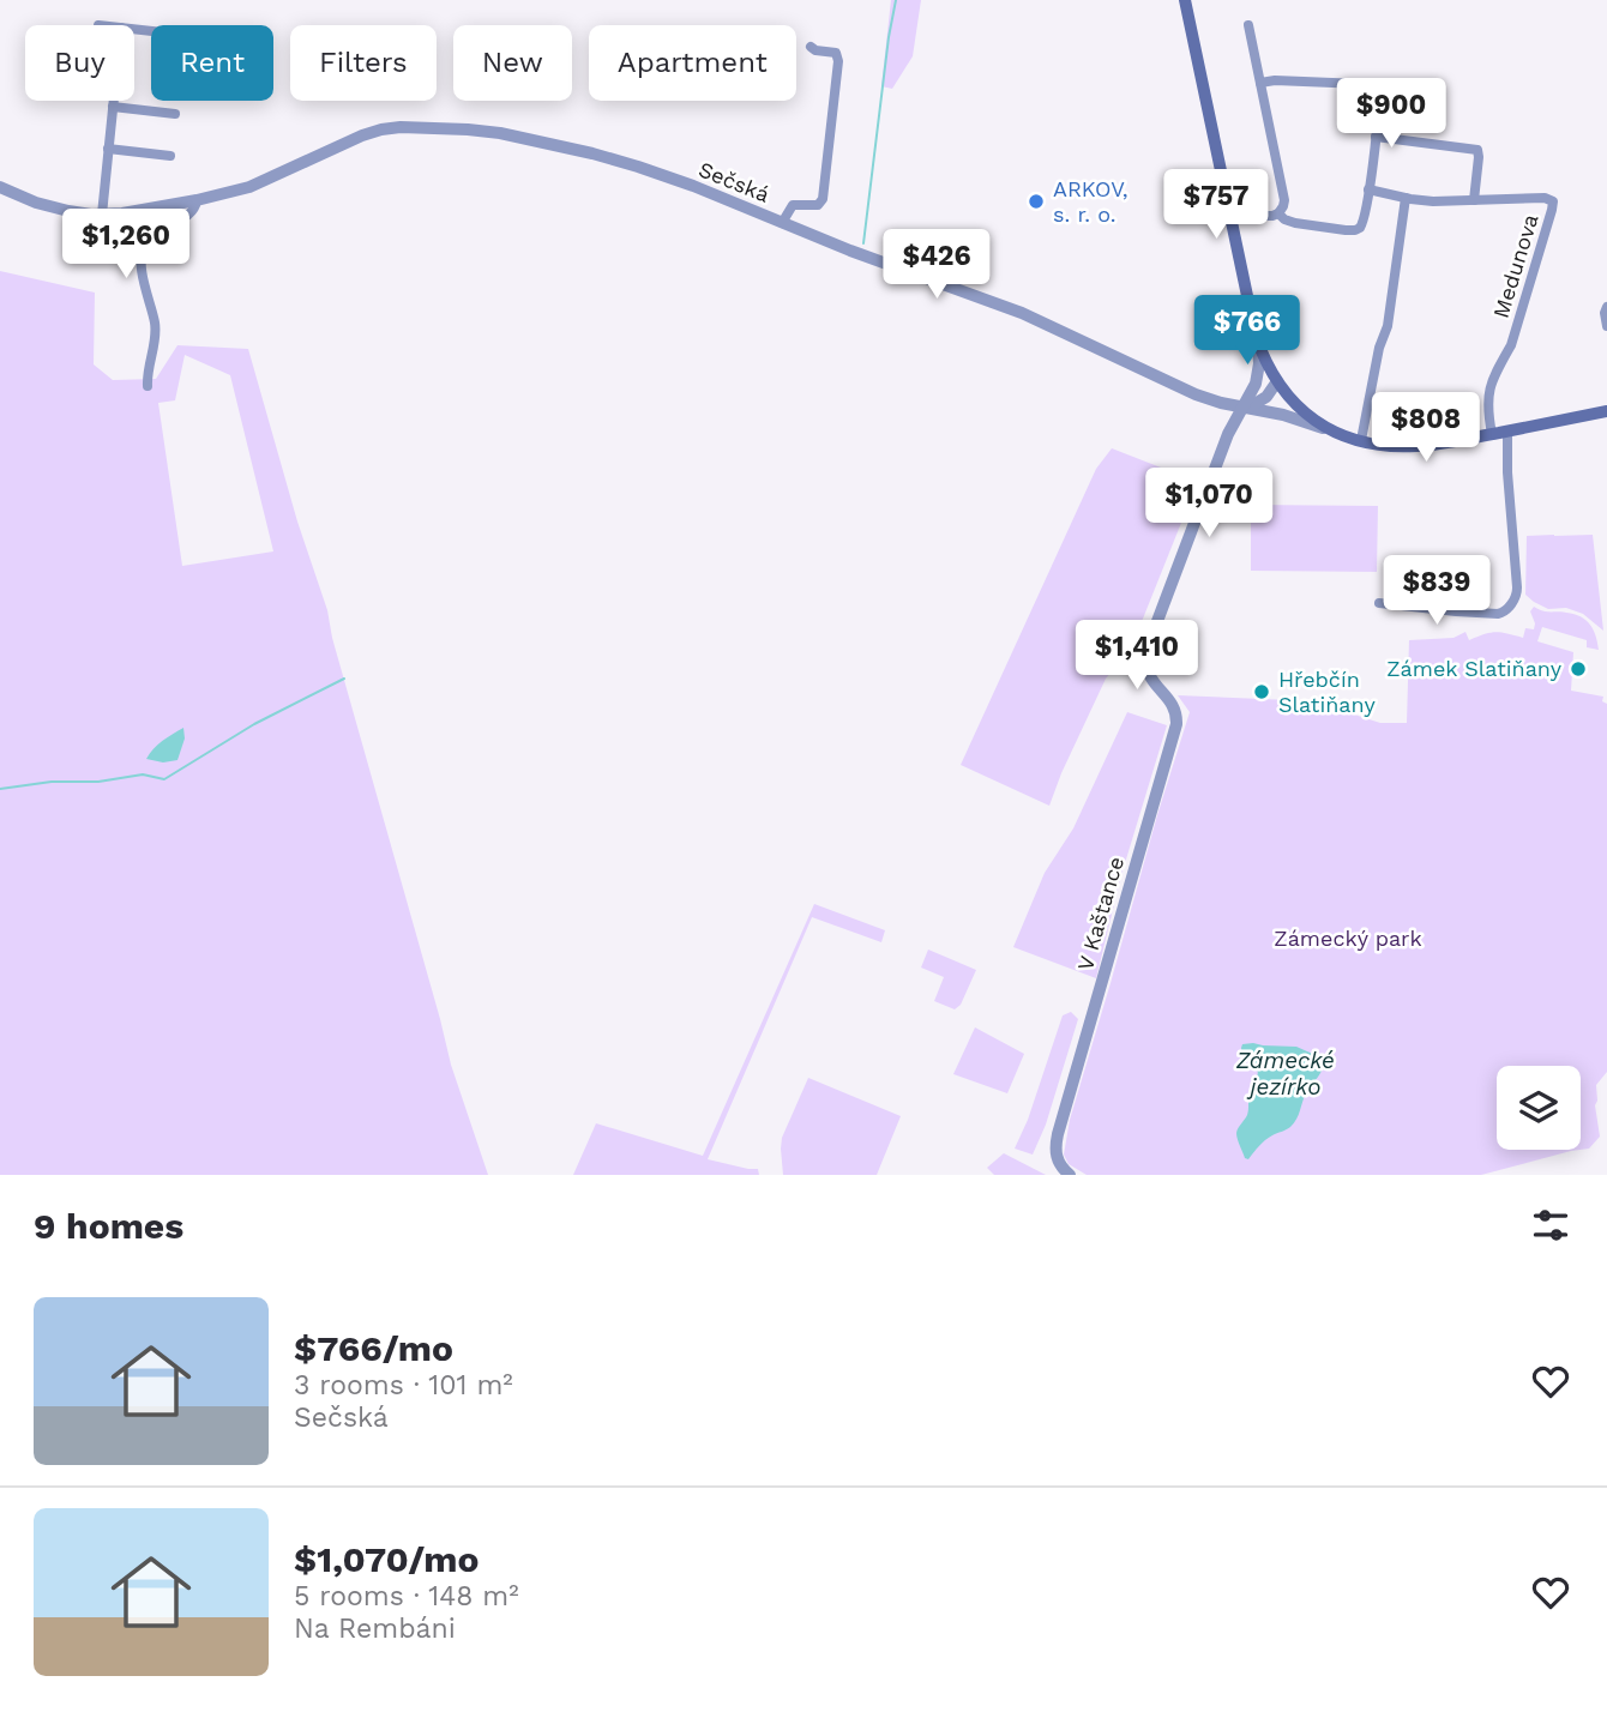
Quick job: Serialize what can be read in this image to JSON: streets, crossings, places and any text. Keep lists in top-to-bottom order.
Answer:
{
  "streets": {
    "street": ["Sečská", "Medunova", "V Kaštance"]
  },
  "crossings": [
    ["Sečská", "V Kaštance"]
  ],
  "water": ["Zámecké jezírko"],
  "parks": ["Zámecký park"],
  "places": ["ARKOV, s. r. o.", "Zámek Slatiňany", "Hřebčín Slatiňany"],
  "page": {
    "chip": [
      "Buy",
      "Rent",
      "Filters",
      "New",
      "Apartment"
    ],
    "price": [
      "$900",
      "$757",
      "$1,260",
      "$426",
      "$766",
      "$808",
      "$1,070",
      "$839",
      "$1,410"
    ],
    "heading": "9 homes",
    "list": [
      {
        "name": "$766/mo",
        "note": "3 rooms · 101 m² · Sečská"
      },
      {
        "name": "$1,070/mo",
        "note": "5 rooms · 148 m² · Na Rembáni"
      }
    ]
  }
}
